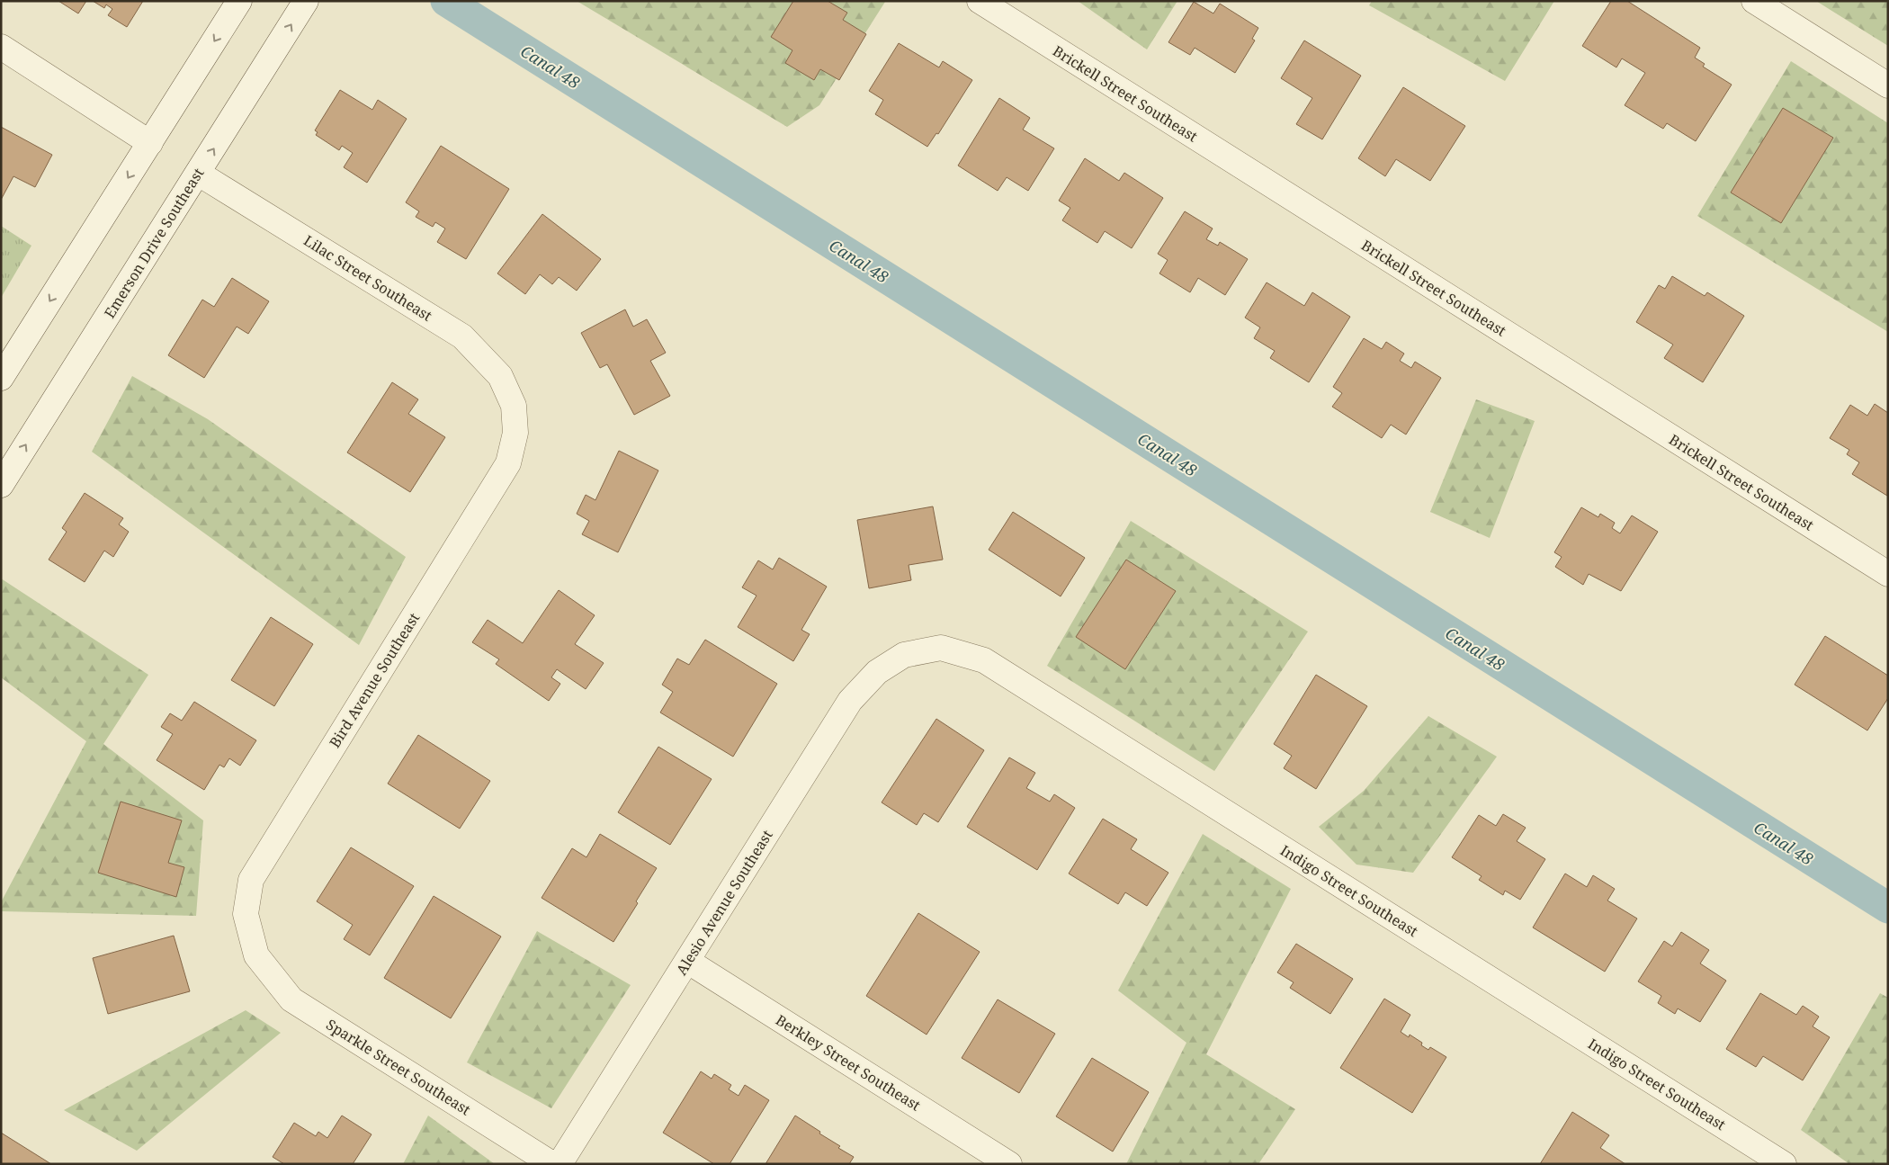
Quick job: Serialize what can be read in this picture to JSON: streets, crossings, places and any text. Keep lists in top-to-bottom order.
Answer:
{
  "streets": {
    "street": [
      "Brickell Street Southeast",
      "Emerson Drive Southeast",
      "Lilac Street Southeast",
      "Bird Avenue Southeast",
      "Indigo Street Southeast",
      "Alesio Avenue Southeast",
      "Berkley Street Southeast",
      "Sparkle Street Southeast"
    ]
  },
  "crossings": [
    ["Emerson Drive Southeast", "Lilac Street Southeast"],
    ["Lilac Street Southeast", "Bird Avenue Southeast"],
    ["Bird Avenue Southeast", "Sparkle Street Southeast"],
    ["Indigo Street Southeast", "Alesio Avenue Southeast"],
    ["Alesio Avenue Southeast", "Berkley Street Southeast"]
  ],
  "water": ["Canal 48"]
}
